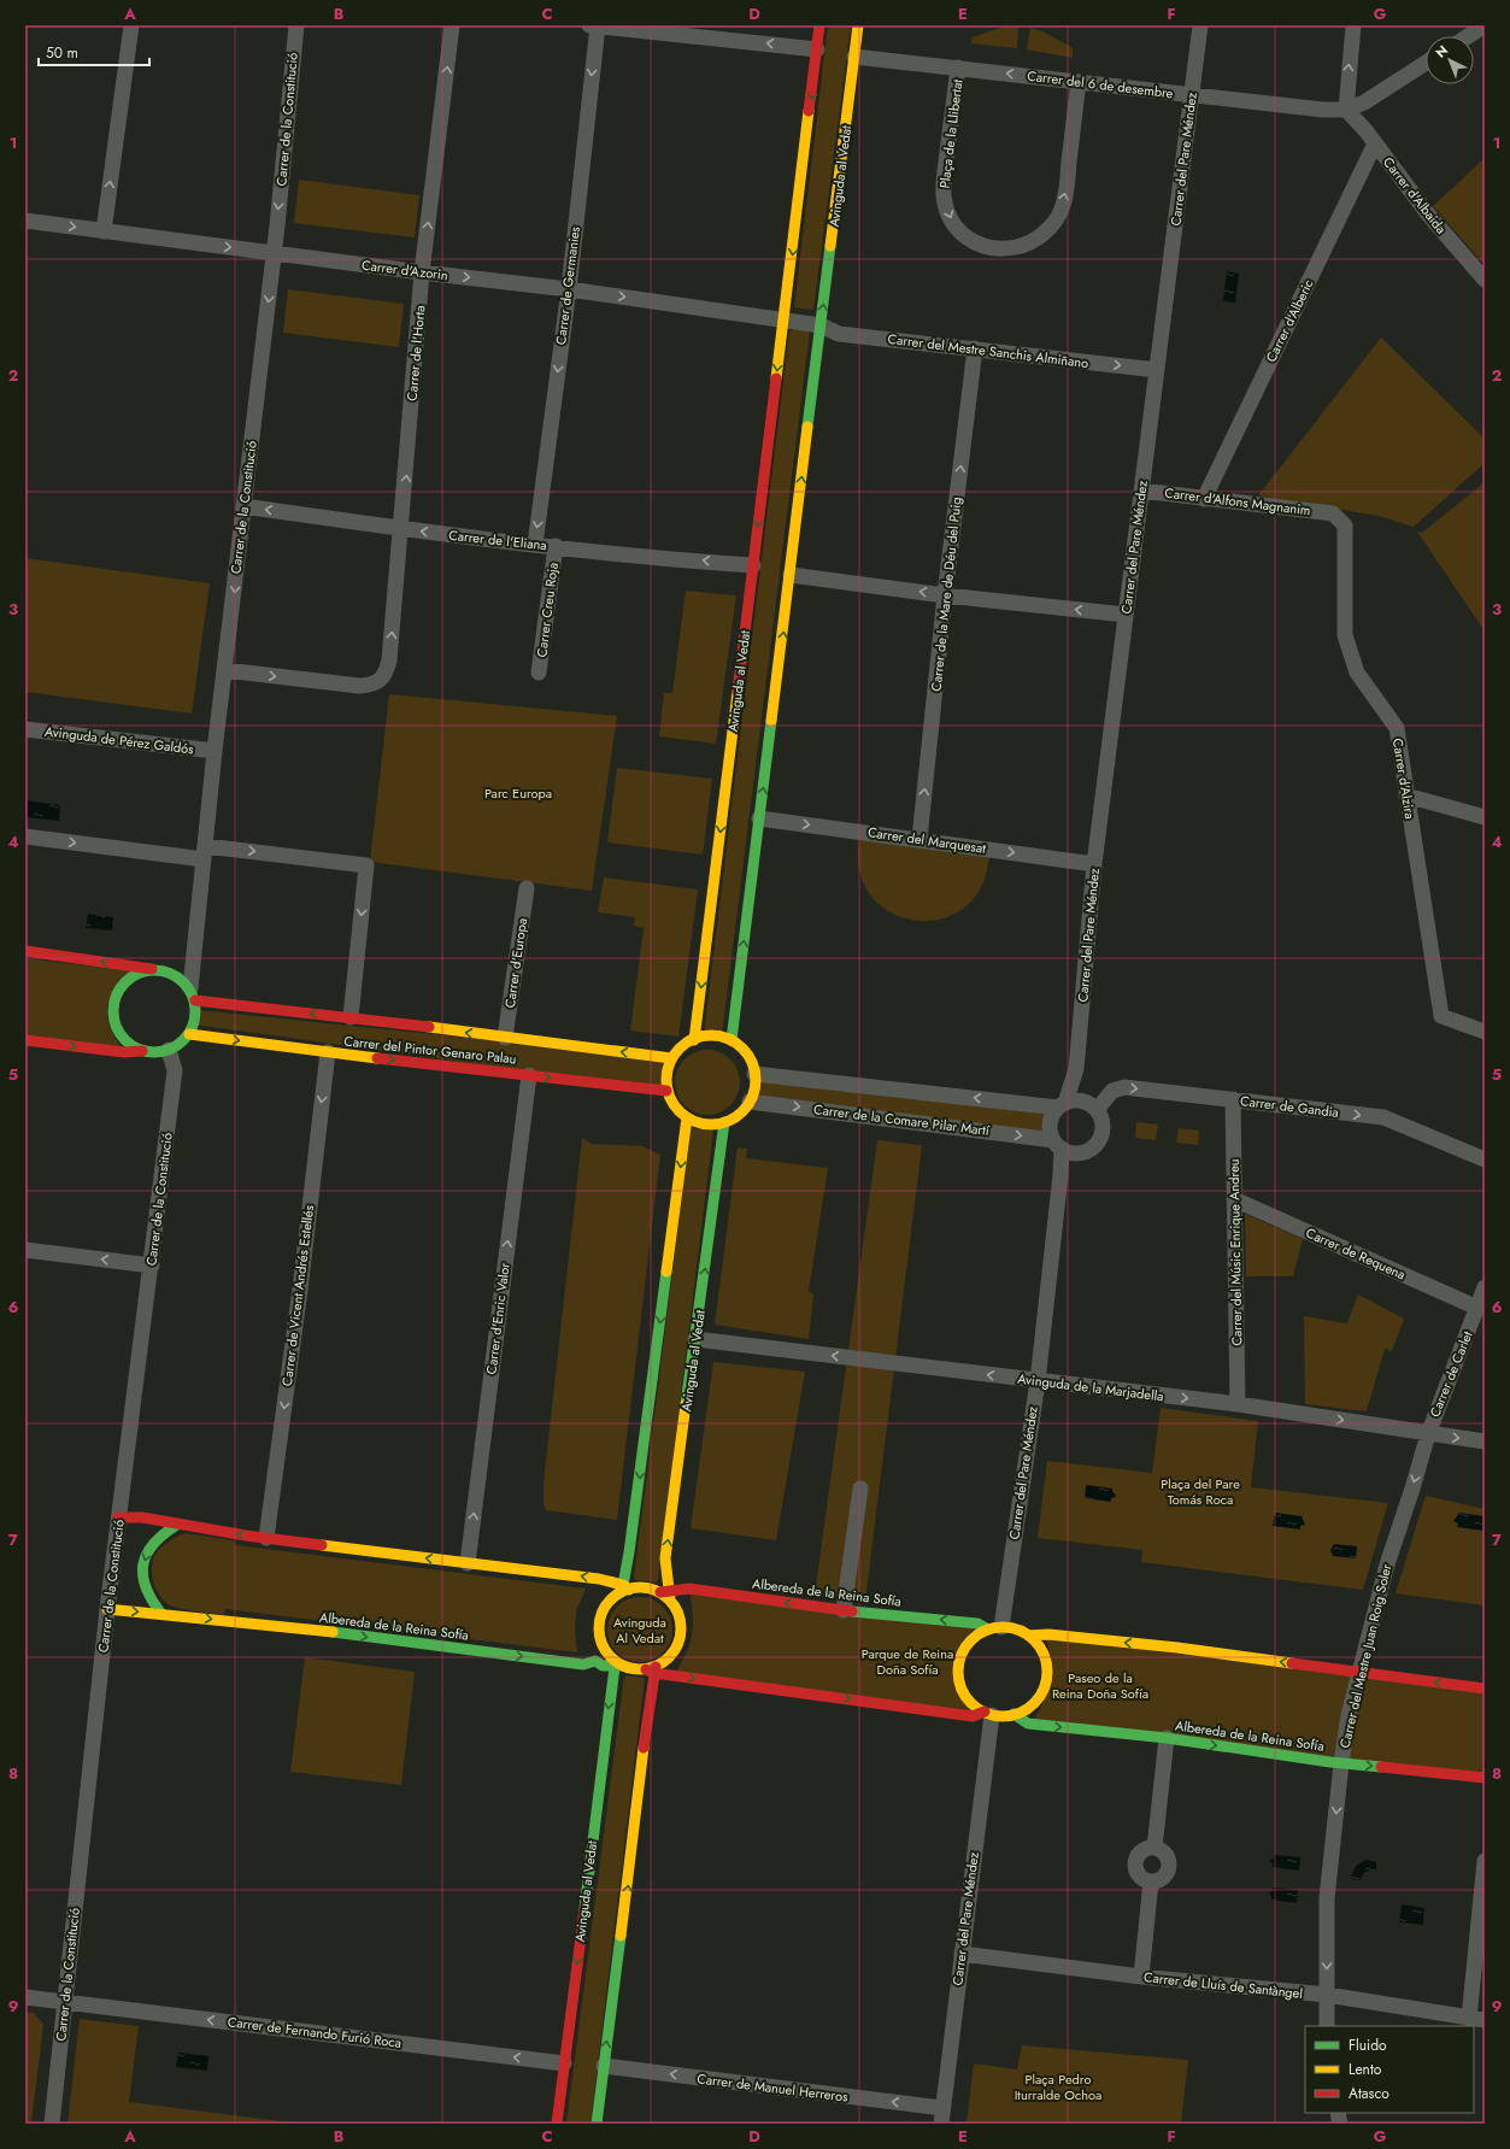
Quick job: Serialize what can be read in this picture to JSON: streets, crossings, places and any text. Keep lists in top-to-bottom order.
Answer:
{
  "streets": {
    "street": [
      "Carrer del 6 de desembre",
      "Carrer de la Constitució",
      "Plaça de la Llibertat",
      "Carrer del Pare Méndez",
      "Avinguda al Vedat",
      "Carrer d'Albaida",
      "Carrer d'Azorin",
      "Carrer de Germanies",
      "Carrer d'Alberic",
      "Carrer del Mestre Sanchis Almiñano",
      "Carrer de l'Horta",
      "Carrer d'Alfons Magnanim",
      "Carrer de l'Eliana",
      "Carrer de la Mare de Déu del Puig",
      "Carrer Creu Roja",
      "Avinguda de Pérez Galdós",
      "Carrer d'Alzira",
      "Carrer del Marquesat",
      "Carrer d'Europa",
      "Carrer del Pintor Genaro Palau",
      "Carrer de Gandia",
      "Carrer de la Comare Pilar Martí",
      "Carrer del Músic Enrique Andreu",
      "Carrer de Requena",
      "Carrer de Vicent Andrés Estellés",
      "Carrer d'Enric Valor",
      "Carrer de Carlet",
      "Avinguda de la Marjadella",
      "Albereda de la Reina Sofía",
      "Carrer del Mestre Juan Roig Soler",
      "Carrer de Lluís de Santàngel",
      "Carrer de Fernando Furió Roca",
      "Carrer de Manuel Herreros"
    ]
  },
  "crossings": [
    ["Carrer del 6 de desembre", "Plaça de la Llibertat"],
    ["Carrer del 6 de desembre", "Carrer del Pare Méndez"],
    ["Carrer del 6 de desembre", "Avinguda al Vedat"],
    ["Carrer del 6 de desembre", "Carrer d'Albaida"],
    ["Carrer de la Constitució", "Carrer d'Azorin"],
    ["Carrer de la Constitució", "Carrer de l'Horta"],
    ["Carrer de la Constitució", "Carrer de l'Eliana"],
    ["Carrer de la Constitució", "Avinguda de Pérez Galdós"],
    ["Carrer de la Constitució", "Carrer del Pintor Genaro Palau"],
    ["Carrer de la Constitució", "Albereda de la Reina Sofía"],
    ["Carrer de la Constitució", "Carrer de Fernando Furió Roca"],
    ["Carrer del Pare Méndez", "Carrer del Mestre Sanchis Almiñano"],
    ["Carrer del Pare Méndez", "Carrer d'Alfons Magnanim"],
    ["Carrer del Pare Méndez", "Carrer del Marquesat"],
    ["Carrer del Pare Méndez", "Carrer de Gandia"],
    ["Carrer del Pare Méndez", "Carrer de la Comare Pilar Martí"],
    ["Carrer del Pare Méndez", "Avinguda de la Marjadella"],
    ["Carrer del Pare Méndez", "Albereda de la Reina Sofía"],
    ["Carrer del Pare Méndez", "Carrer de Lluís de Santàngel"],
    ["Carrer del Pare Méndez", "Carrer de Manuel Herreros"],
    ["Avinguda al Vedat", "Carrer d'Azorin"],
    ["Avinguda al Vedat", "Carrer del Mestre Sanchis Almiñano"],
    ["Avinguda al Vedat", "Carrer de l'Eliana"],
    ["Avinguda al Vedat", "Carrer del Marquesat"],
    ["Avinguda al Vedat", "Carrer del Pintor Genaro Palau"],
    ["Avinguda al Vedat", "Carrer de la Comare Pilar Martí"],
    ["Avinguda al Vedat", "Avinguda de la Marjadella"],
    ["Avinguda al Vedat", "Albereda de la Reina Sofía"],
    ["Avinguda al Vedat", "Carrer de Fernando Furió Roca"],
    ["Carrer d'Albaida", "Carrer d'Alberic"],
    ["Carrer d'Azorin", "Carrer de Germanies"],
    ["Carrer d'Azorin", "Carrer de l'Horta"],
    ["Carrer de Germanies", "Carrer de l'Eliana"],
    ["Carrer d'Alberic", "Carrer d'Alfons Magnanim"],
    ["Carrer del Mestre Sanchis Almiñano", "Carrer de la Mare de Déu del Puig"],
    ["Carrer de l'Horta", "Carrer de l'Eliana"],
    ["Carrer d'Alfons Magnanim", "Carrer d'Alzira"],
    ["Carrer de l'Eliana", "Carrer Creu Roja"],
    ["Carrer de la Mare de Déu del Puig", "Carrer del Marquesat"],
    ["Carrer d'Europa", "Carrer del Pintor Genaro Palau"],
    ["Carrer del Pintor Genaro Palau", "Carrer de la Comare Pilar Martí"],
    ["Carrer del Pintor Genaro Palau", "Carrer de Vicent Andrés Estellés"],
    ["Carrer del Pintor Genaro Palau", "Carrer d'Enric Valor"],
    ["Carrer de Gandia", "Carrer de la Comare Pilar Martí"],
    ["Carrer de Gandia", "Carrer del Músic Enrique Andreu"],
    ["Carrer del Músic Enrique Andreu", "Carrer de Requena"],
    ["Carrer del Músic Enrique Andreu", "Avinguda de la Marjadella"],
    ["Carrer de Requena", "Carrer de Carlet"],
    ["Carrer de Carlet", "Avinguda de la Marjadella"],
    ["Carrer de Carlet", "Carrer del Mestre Juan Roig Soler"],
    ["Avinguda de la Marjadella", "Carrer del Mestre Juan Roig Soler"],
    ["Albereda de la Reina Sofía", "Carrer del Mestre Juan Roig Soler"],
    ["Carrer del Mestre Juan Roig Soler", "Carrer de Lluís de Santàngel"]
  ],
  "one_way": [
    "Carrer d'Azorin",
    "Carrer de Germanies",
    "Carrer del Mestre Sanchis Almiñano",
    "Carrer de l'Horta",
    "Carrer de l'Eliana",
    "Carrer de la Mare de Déu del Puig",
    "Carrer del Marquesat",
    "Carrer de Gandia",
    "Carrer de Vicent Andrés Estellés",
    "Carrer d'Enric Valor",
    "Carrer del Mestre Juan Roig Soler",
    "Carrer de Fernando Furió Roca",
    "Carrer de Manuel Herreros"
  ],
  "parks": [
    "Parc Europa",
    "Plaça del Pare Tomás Roca",
    "Avinguda Al Vedat",
    "Parque de Reina Doña Sofía",
    "Paseo de la Reina Doña Sofía",
    "Plaça Pedro Iturralde Ochoa"
  ],
  "legend": ["Fluido", "Lento", "Atasco"],
  "scale_bar": "50 m",
  "north": "top left",
  "grid": {
    "columns": [
      "A",
      "B",
      "C",
      "D",
      "E",
      "F",
      "G"
    ],
    "rows": [
      "1",
      "2",
      "3",
      "4",
      "5",
      "6",
      "7",
      "8",
      "9"
    ]
  }
}
